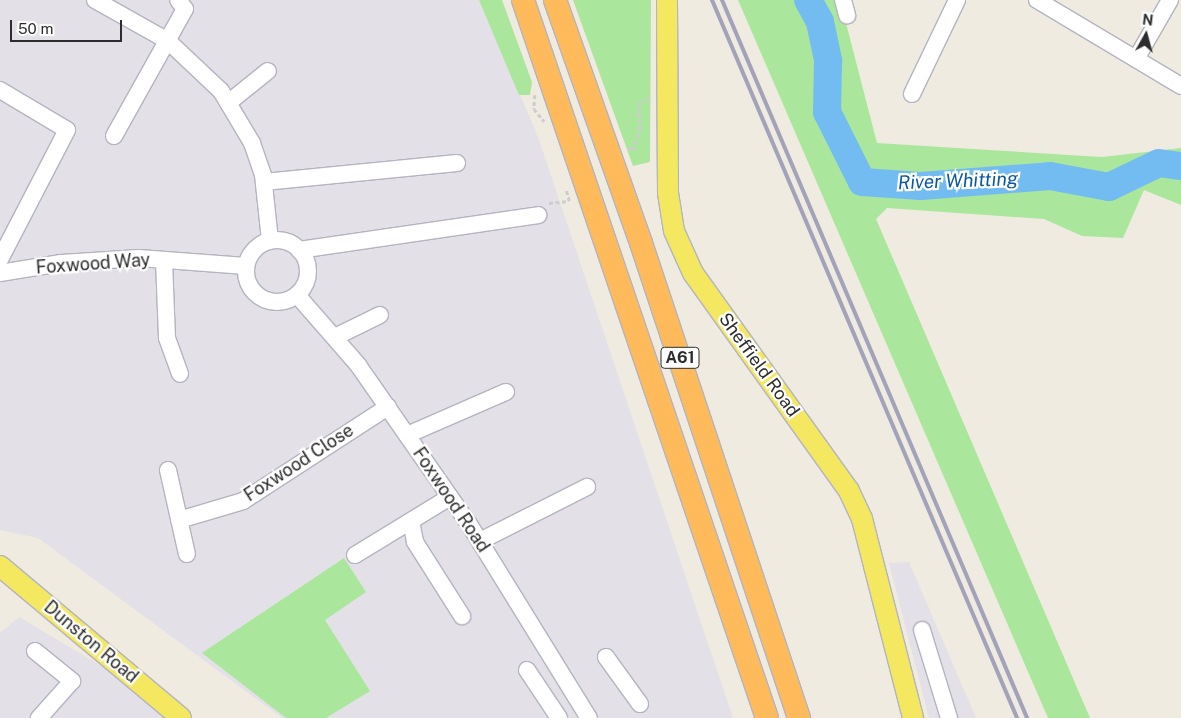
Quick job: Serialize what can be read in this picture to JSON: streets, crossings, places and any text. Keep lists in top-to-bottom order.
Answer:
{
  "streets": {
    "highway": ["A61"],
    "main road": ["Sheffield Road", "Dunston Road"],
    "street": ["Foxwood Way", "Foxwood Close", "Foxwood Road"]
  },
  "crossings": [
    ["Foxwood Way", "Foxwood Road"],
    ["Foxwood Close", "Foxwood Road"]
  ],
  "water": ["River Whitting"],
  "scale_bar": "50 m",
  "north": "top"
}
